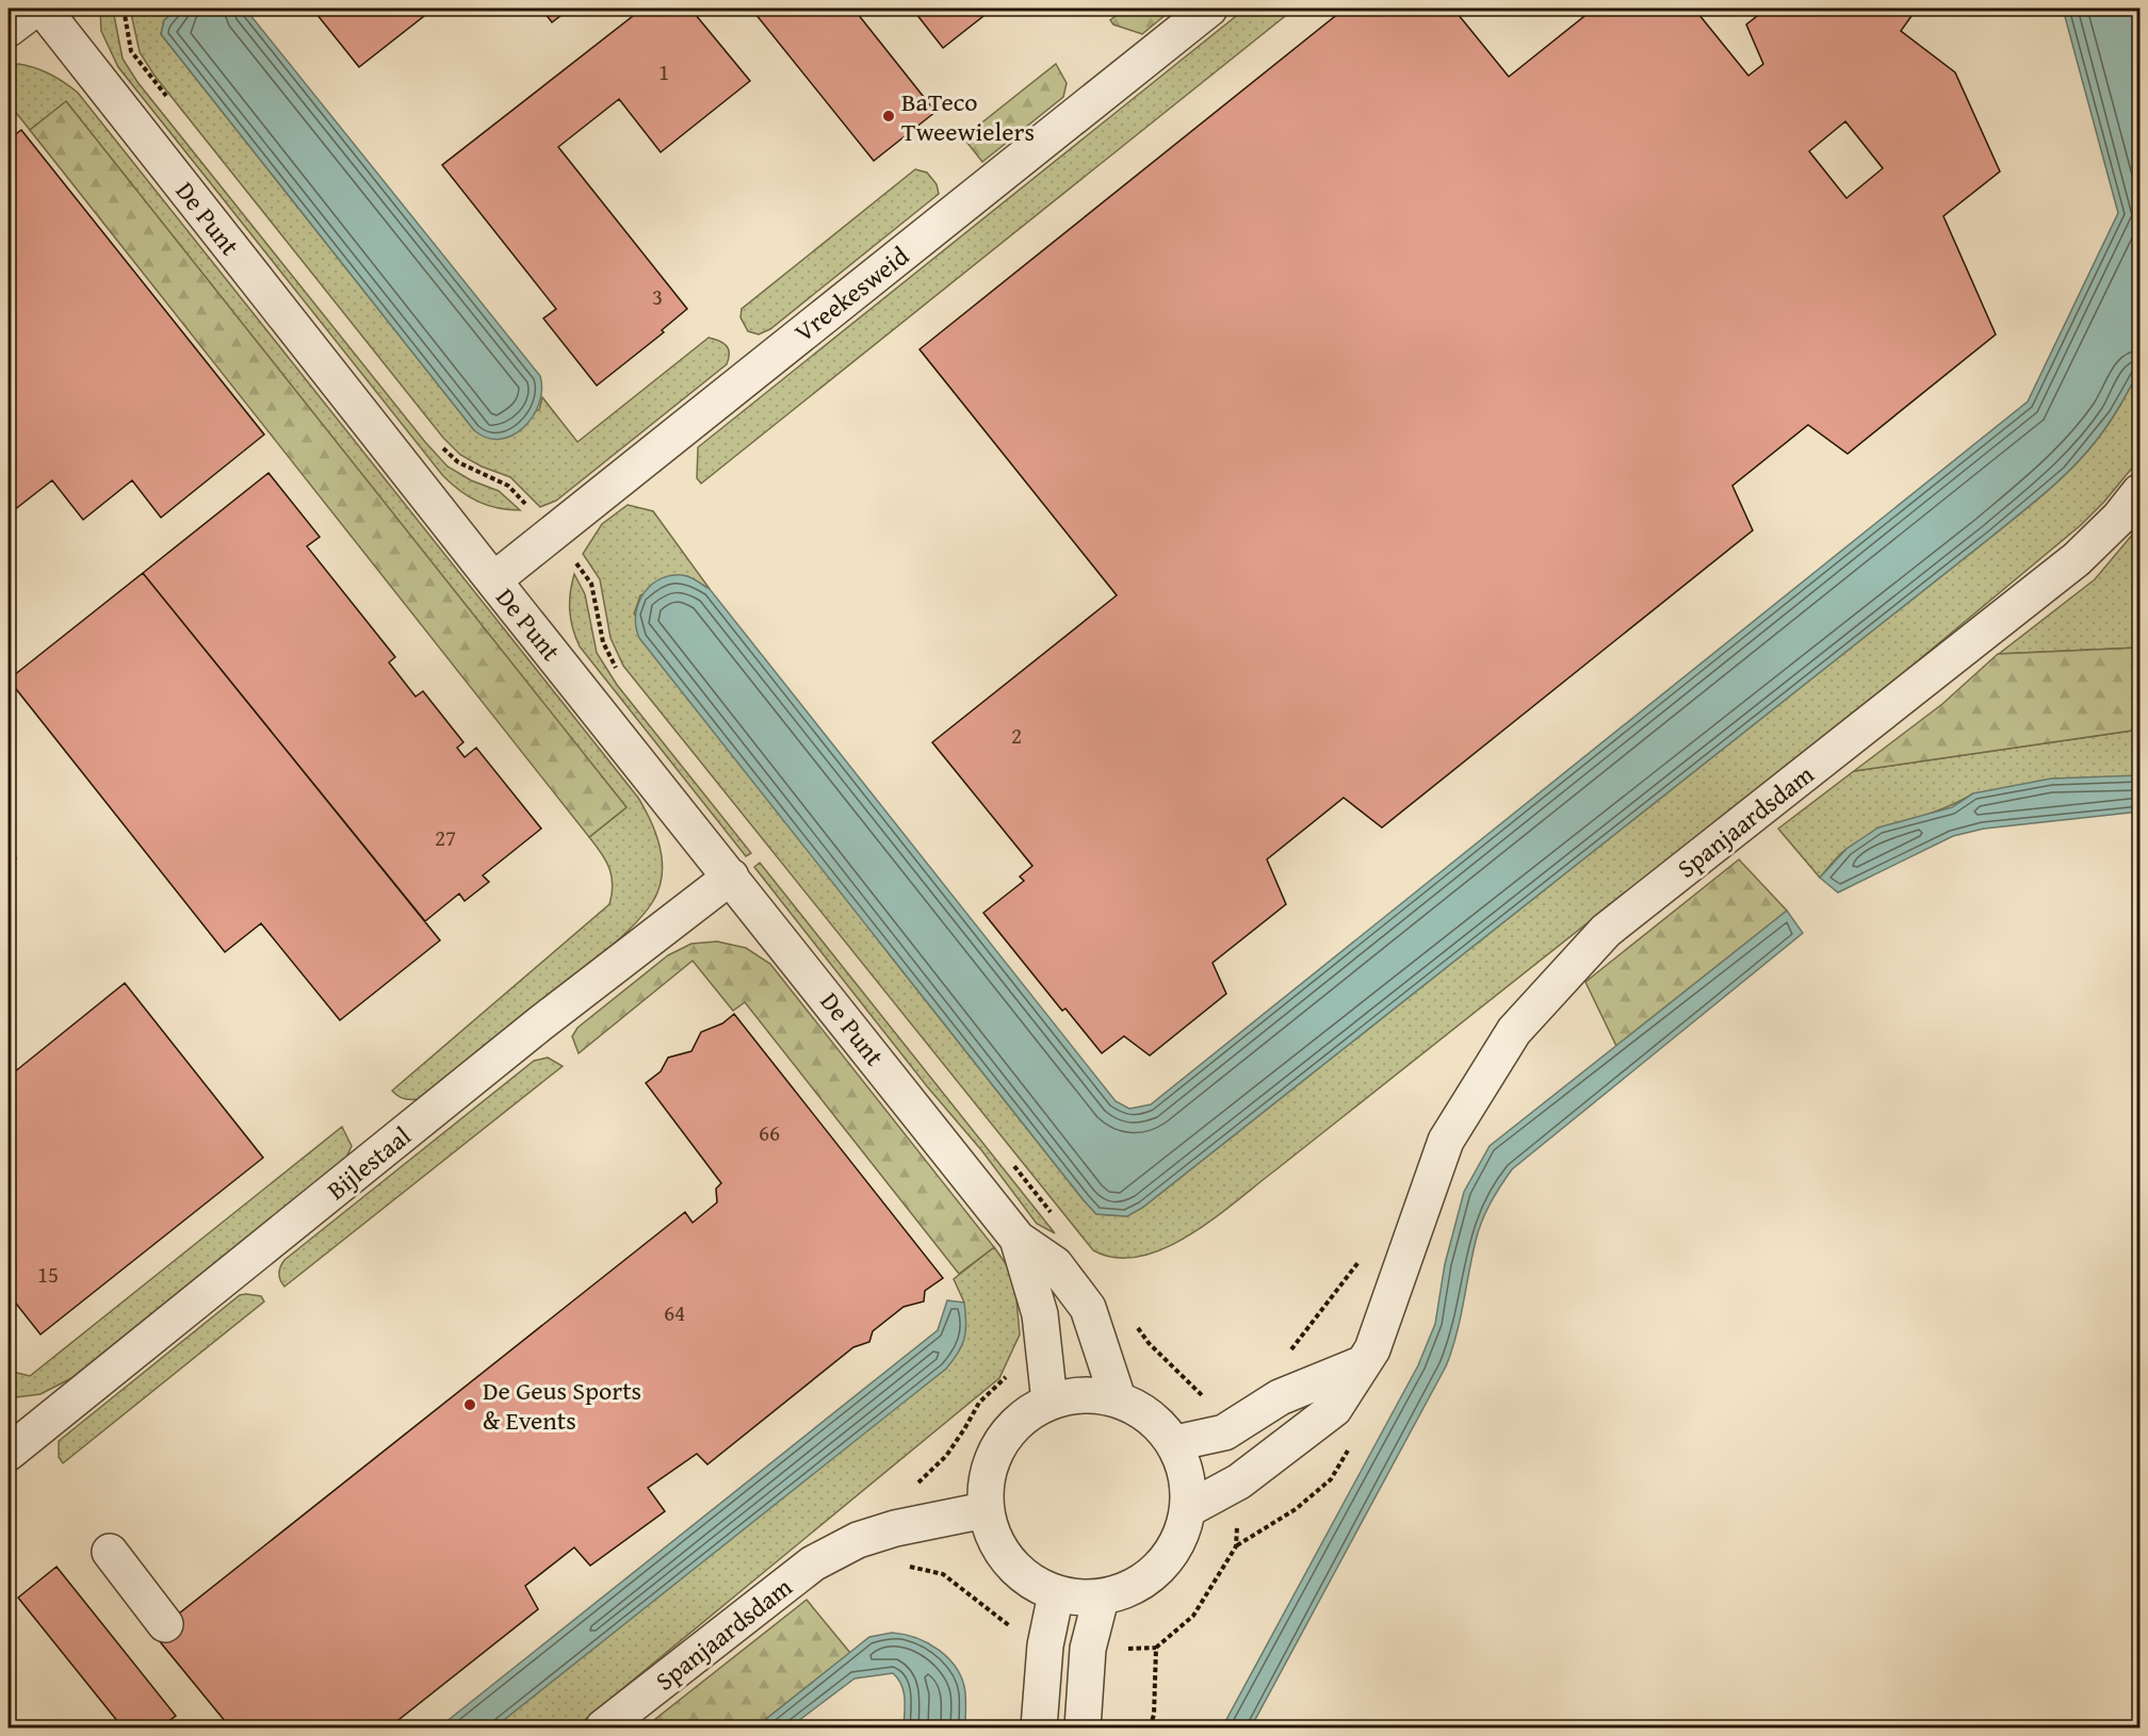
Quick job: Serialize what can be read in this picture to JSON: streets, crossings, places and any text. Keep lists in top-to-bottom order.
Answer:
{
  "streets": {
    "street": [
      "De Punt",
      "Vreekesweid",
      "Spanjaardsdam",
      "Bijlestaal"
    ]
  },
  "crossings": [
    ["De Punt", "Vreekesweid"],
    ["De Punt", "Spanjaardsdam"],
    ["De Punt", "Bijlestaal"]
  ],
  "places": ["BaTeco Tweewielers", "De Geus Sports & Events"],
  "house_numbers": [
    "1",
    "3",
    "2",
    "27",
    "66",
    "15",
    "64"
  ]
}
